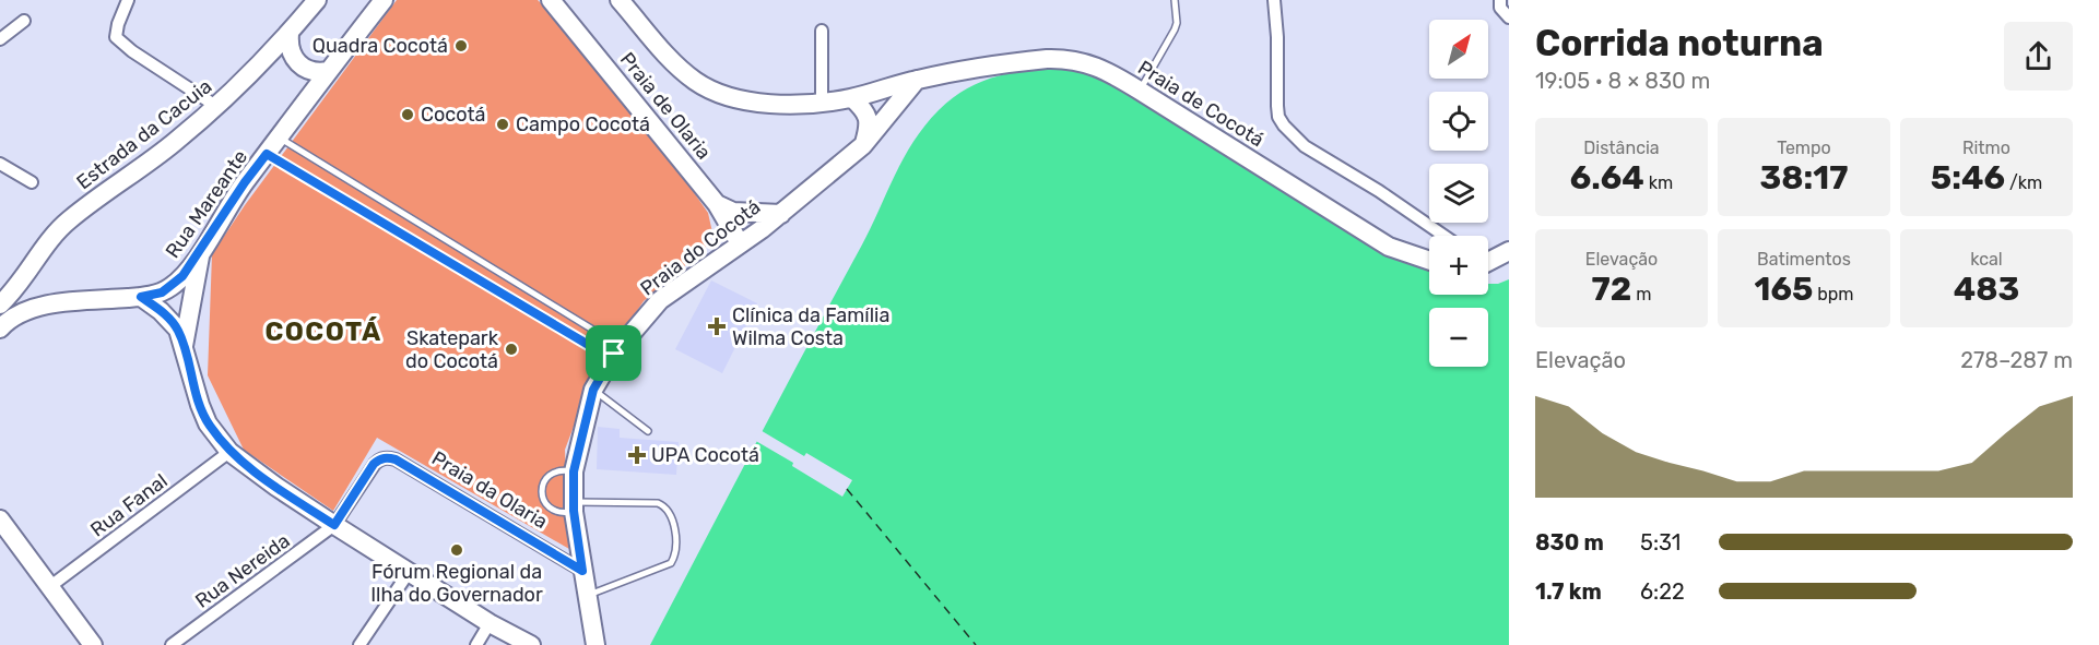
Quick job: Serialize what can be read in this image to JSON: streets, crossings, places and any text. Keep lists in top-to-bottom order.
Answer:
{
  "streets": {
    "street": [
      "Praia de Cocotá",
      "Praia de Olaria",
      "Estrada da Cacuia",
      "Rua Mareante",
      "Praia do Cocotá",
      "Praia da Olaria",
      "Rua Fanal",
      "Rua Nereida"
    ]
  },
  "crossings": [
    ["Praia de Cocotá", "Praia do Cocotá"],
    ["Praia de Olaria", "Praia do Cocotá"],
    ["Praia do Cocotá", "Praia da Olaria"],
    ["Praia da Olaria", "Rua Nereida"]
  ],
  "districts": ["COCOTÁ"],
  "places": {
    "other": [
      "Quadra Cocotá",
      "Cocotá",
      "Campo Cocotá",
      "Skatepark do Cocotá",
      "Fórum Regional da Ilha do Governador"
    ],
    "health": ["Clínica da Família Wilma Costa", "UPA Cocotá"]
  },
  "north": "top right",
  "page": {
    "heading": ["Corrida noturna", "19:05 · 8 × 830 m"],
    "map_buttons": ["+", "−"],
    "stats": [
      ["Distância", "6.64 km"],
      ["Tempo", "38:17"],
      ["Ritmo", "5:46 /km"],
      ["Elevação", "72 m"],
      ["Batimentos", "165 bpm"],
      ["kcal", "483"]
    ],
    "chart": ["Elevação", "278–287 m"],
    "list": [
      {
        "name": "830 m",
        "note": "5:31"
      },
      {
        "name": "1.7 km",
        "note": "6:22"
      }
    ]
  }
}
